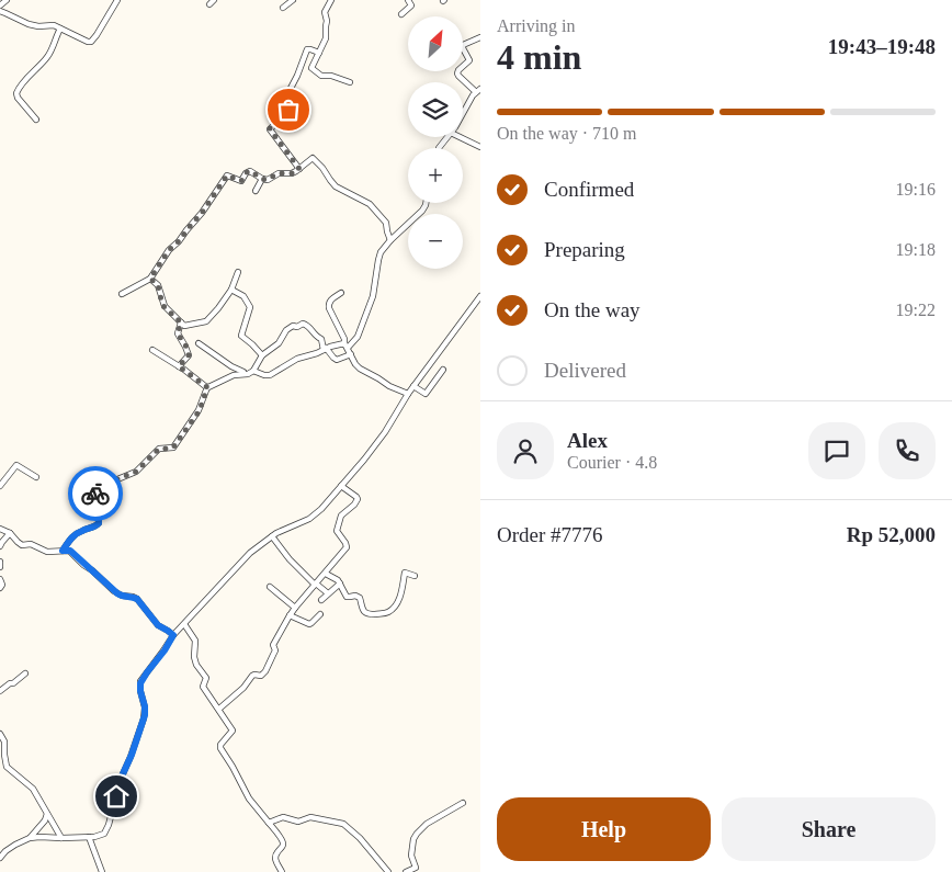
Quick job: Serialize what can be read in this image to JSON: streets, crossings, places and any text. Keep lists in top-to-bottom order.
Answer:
{
  "north": "top right",
  "page": {
    "heading": ["4 min", "Arriving in", "19:43–19:48"],
    "panel": [
      "Alex",
      "Courier · 4.8",
      "Order #7776",
      "Rp 52,000"
    ],
    "map_buttons": ["+", "−"],
    "bar": "On the way · 710 m",
    "list": [
      ["Confirmed", "19:16"],
      ["Preparing", "19:18"],
      ["On the way", "19:22"],
      "Delivered"
    ],
    "buttons": ["Help", "Share"]
  }
}
